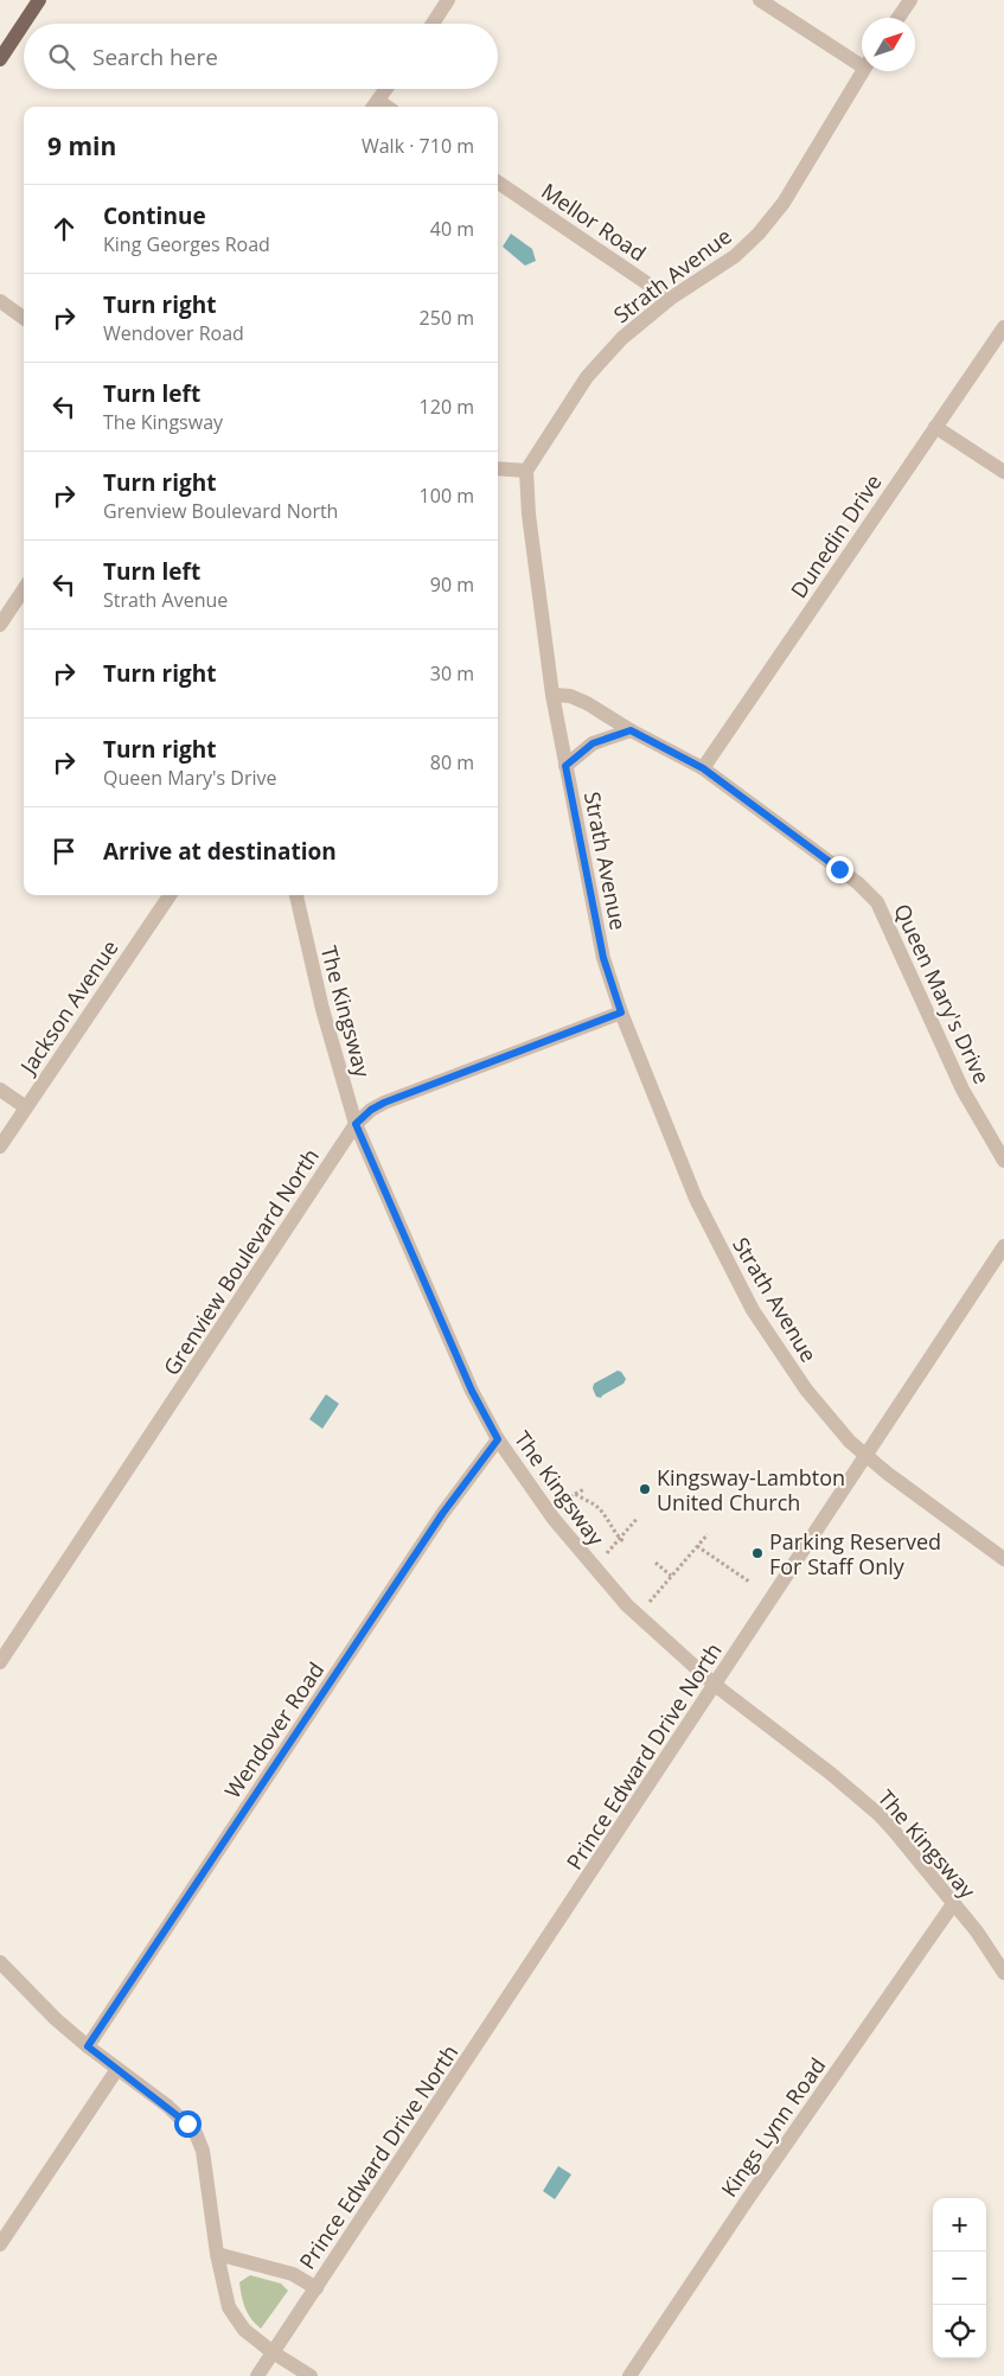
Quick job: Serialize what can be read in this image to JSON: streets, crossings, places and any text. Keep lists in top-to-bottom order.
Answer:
{
  "streets": {
    "street": [
      "Mellor Road",
      "Strath Avenue",
      "Dunedin Drive",
      "Queen Mary's Drive",
      "Jackson Avenue",
      "The Kingsway",
      "Grenview Boulevard North",
      "Wendover Road",
      "Prince Edward Drive North",
      "Kings Lynn Road"
    ]
  },
  "crossings": [
    ["Mellor Road", "Strath Avenue"],
    ["Strath Avenue", "Queen Mary's Drive"],
    ["Strath Avenue", "Grenview Boulevard North"],
    ["Strath Avenue", "Prince Edward Drive North"],
    ["Dunedin Drive", "Queen Mary's Drive"],
    ["The Kingsway", "Grenview Boulevard North"],
    ["The Kingsway", "Wendover Road"],
    ["The Kingsway", "Prince Edward Drive North"],
    ["The Kingsway", "Kings Lynn Road"]
  ],
  "places": ["Kingsway-Lambton United Church", "Parking Reserved For Staff Only"],
  "north": "top right",
  "page": {
    "search": "Search here",
    "heading": ["9 min", "Walk · 710 m"],
    "list": [
      ["Continue", "King Georges Road", "40 m"],
      ["Turn right", "Wendover Road", "250 m"],
      ["Turn left", "The Kingsway", "120 m"],
      ["Turn right", "Grenview Boulevard North", "100 m"],
      ["Turn left", "Strath Avenue", "90 m"],
      ["Turn right", "30 m"],
      ["Turn right", "Queen Mary's Drive", "80 m"],
      "Arrive at destination"
    ],
    "map_buttons": ["+", "−"]
  }
}
